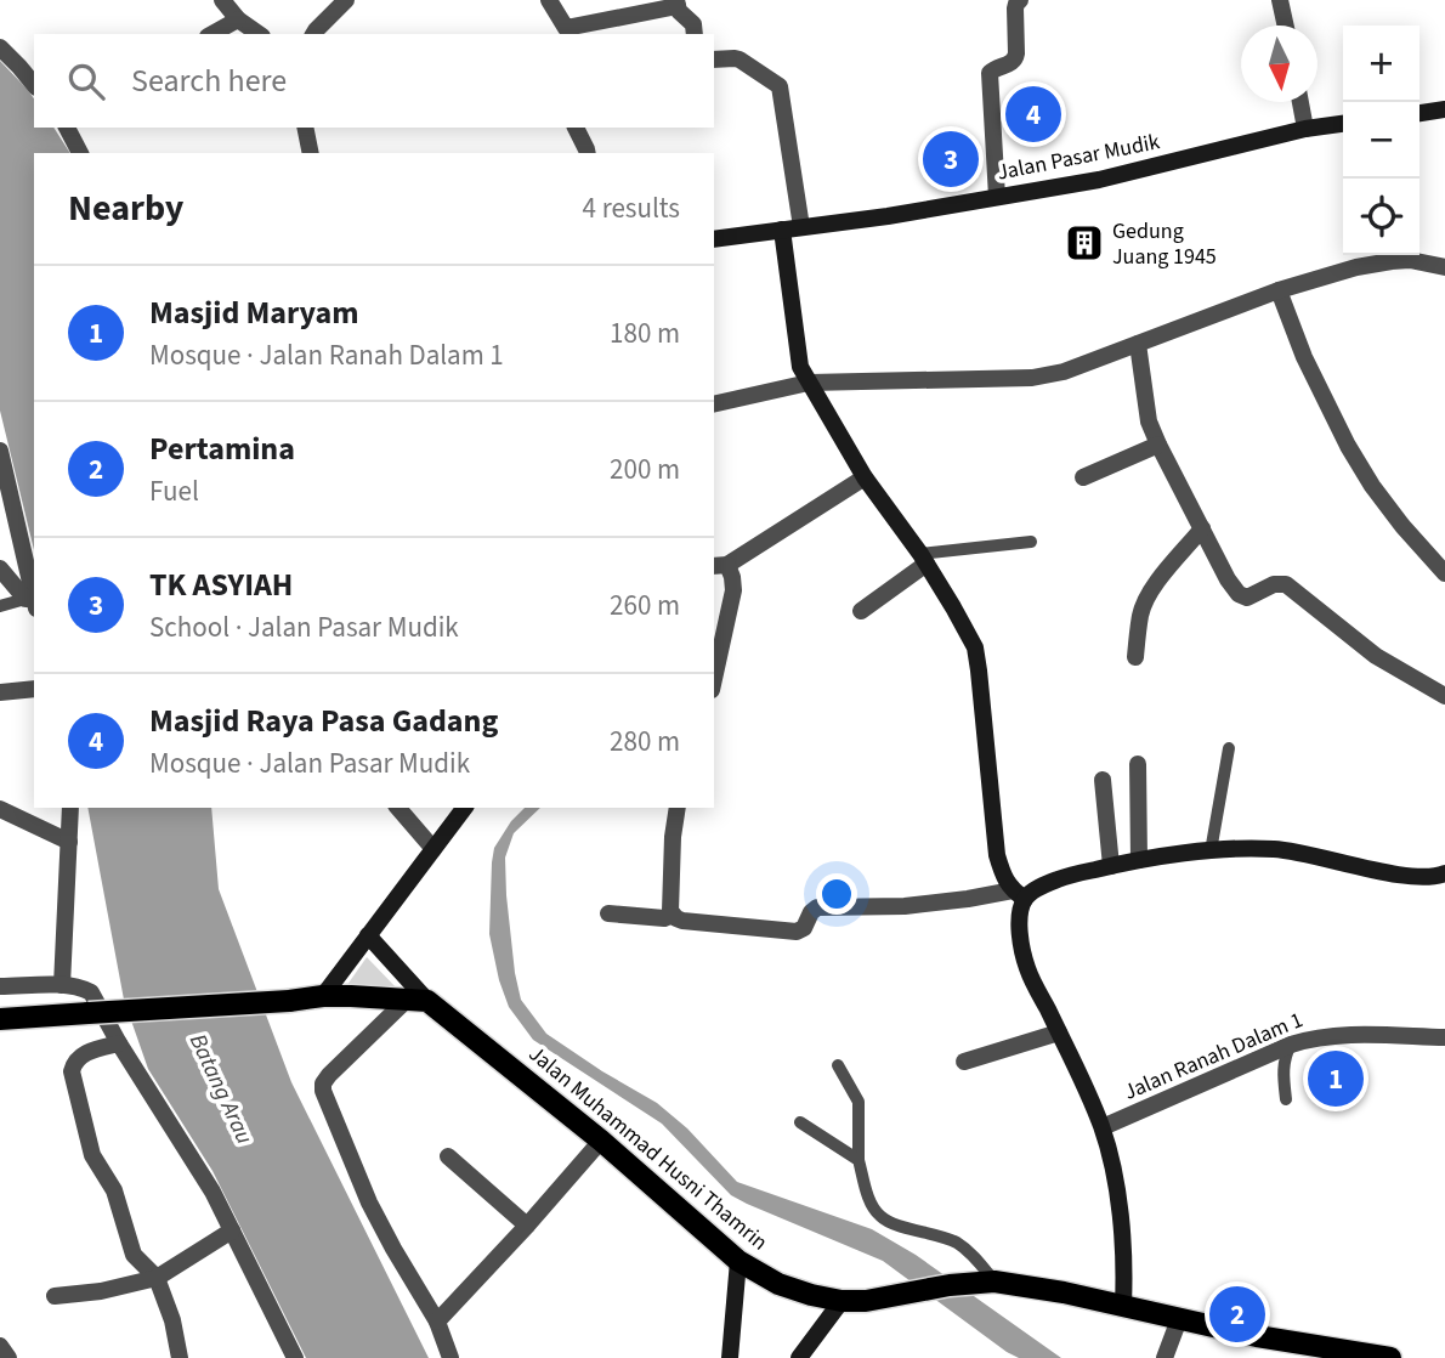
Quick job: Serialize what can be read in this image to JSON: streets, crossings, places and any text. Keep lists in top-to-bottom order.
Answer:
{
  "streets": {
    "main road": ["Jalan Muhammad Husni Thamrin"],
    "street": ["Jalan Pasar Mudik", "Jalan Ranah Dalam 1"]
  },
  "water": ["Batang Arau"],
  "places": {
    "building": ["Gedung Juang 1945"]
  },
  "north": "bottom",
  "page": {
    "map_buttons": ["+", "−"],
    "search": "Search here",
    "pins": [
      "4",
      "3",
      "1",
      "2"
    ],
    "heading": ["Nearby", "4 results"],
    "list": [
      {
        "mark": "1",
        "name": "Masjid Maryam",
        "note": "Mosque · Jalan Ranah Dalam 1",
        "value": "180 m"
      },
      {
        "mark": "2",
        "name": "Pertamina",
        "note": "Fuel",
        "value": "200 m"
      },
      {
        "mark": "3",
        "name": "TK ASYIAH",
        "note": "School · Jalan Pasar Mudik",
        "value": "260 m"
      },
      {
        "mark": "4",
        "name": "Masjid Raya Pasa Gadang",
        "note": "Mosque · Jalan Pasar Mudik",
        "value": "280 m"
      }
    ]
  }
}
